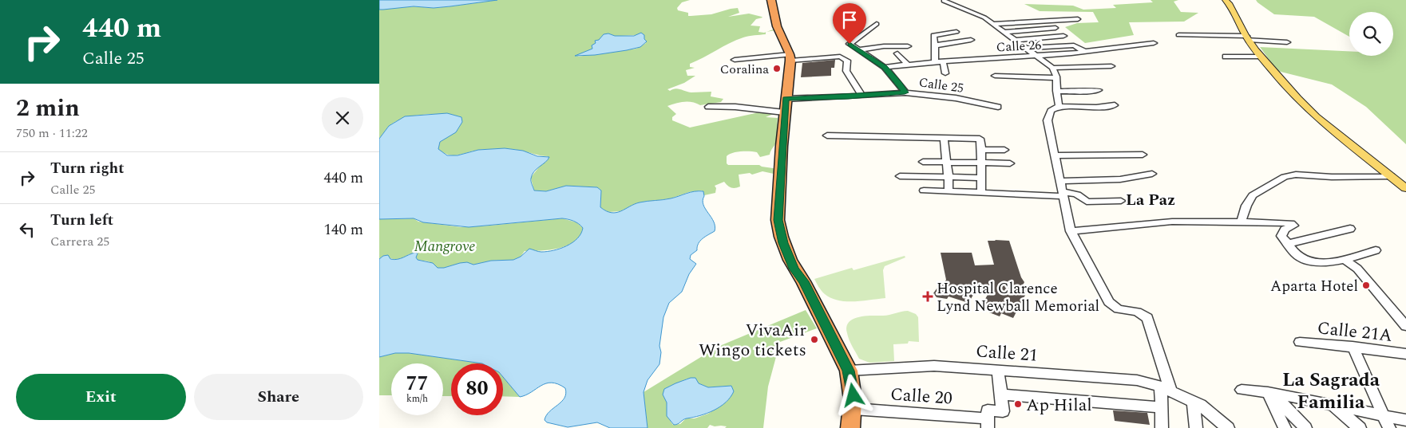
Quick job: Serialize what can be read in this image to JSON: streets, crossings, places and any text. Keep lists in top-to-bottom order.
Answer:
{
  "streets": {
    "street": [
      "Calle 26",
      "Calle 25",
      "Calle 21A",
      "Calle 21",
      "Calle 20"
    ]
  },
  "districts": ["La Paz", "La Sagrada Familia"],
  "parks": ["Mangrove"],
  "places": {
    "other": [
      "Coralina",
      "Aparta Hotel",
      "VivaAir Wingo tickets",
      "Ap Hilal"
    ],
    "health": ["Hospital Clarence Lynd Newball Memorial"]
  },
  "page": {
    "turn": ["440 m", "Calle 25"],
    "heading": ["2 min", "750 m · 11:22"],
    "list": [
      {
        "name": "Turn right",
        "note": "Calle 25",
        "value": "440 m"
      },
      {
        "name": "Turn left",
        "note": "Carrera 25",
        "value": "140 m"
      }
    ],
    "speed": "77 km/h",
    "limit": "80",
    "buttons": ["Exit", "Share"]
  }
}
